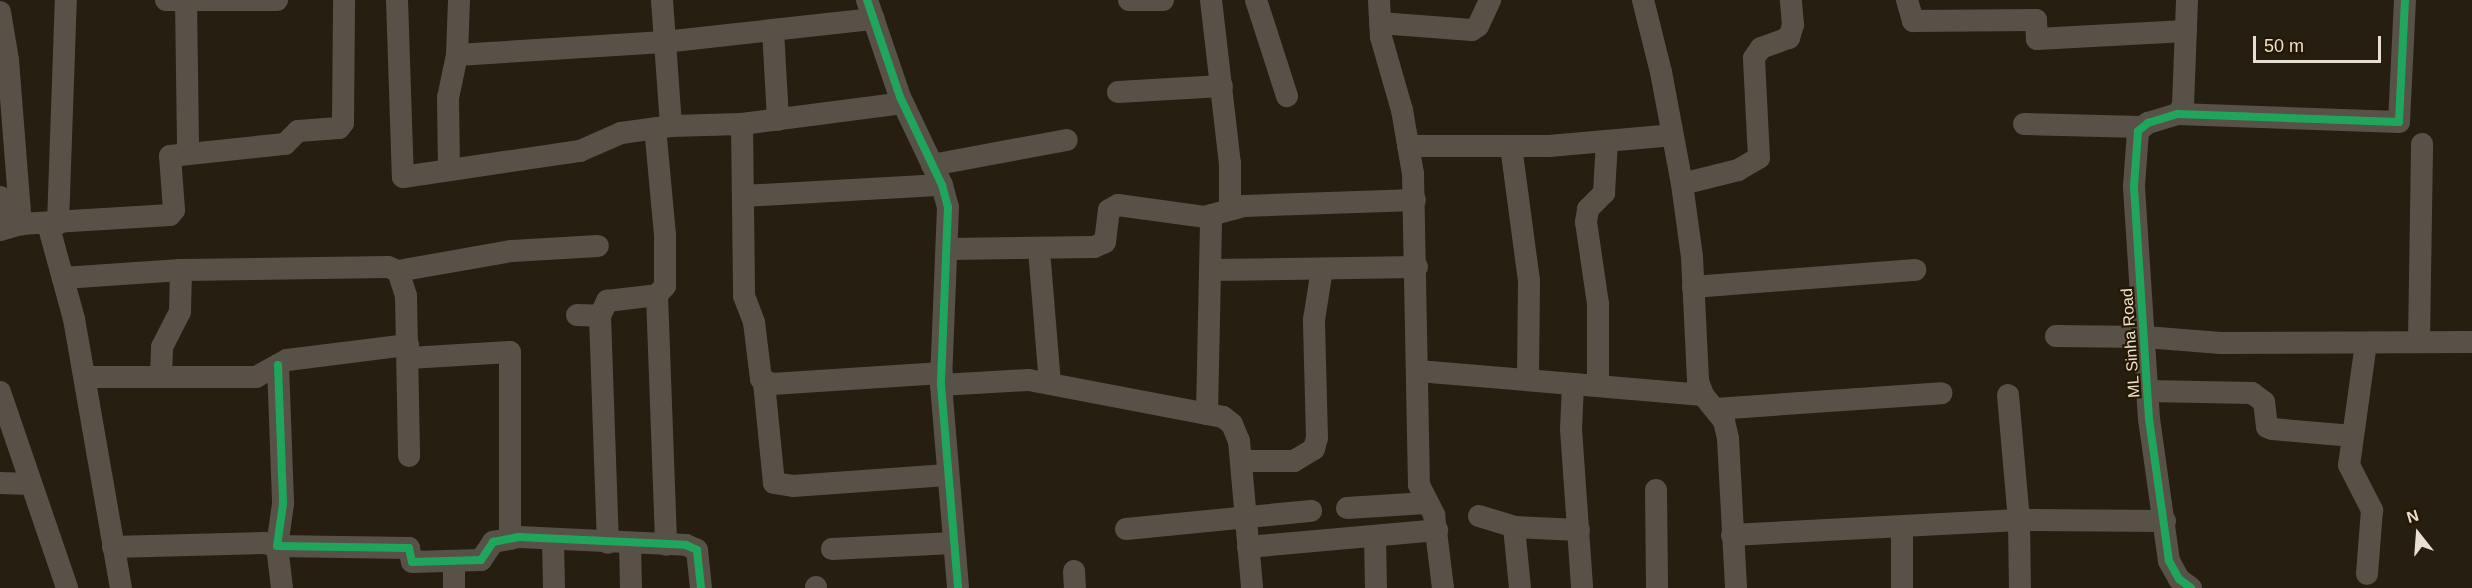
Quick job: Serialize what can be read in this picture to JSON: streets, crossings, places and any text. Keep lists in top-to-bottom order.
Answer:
{
  "streets": {
    "street": ["ML Sinha Road"]
  },
  "scale_bar": "50 m",
  "north": "top"
}
